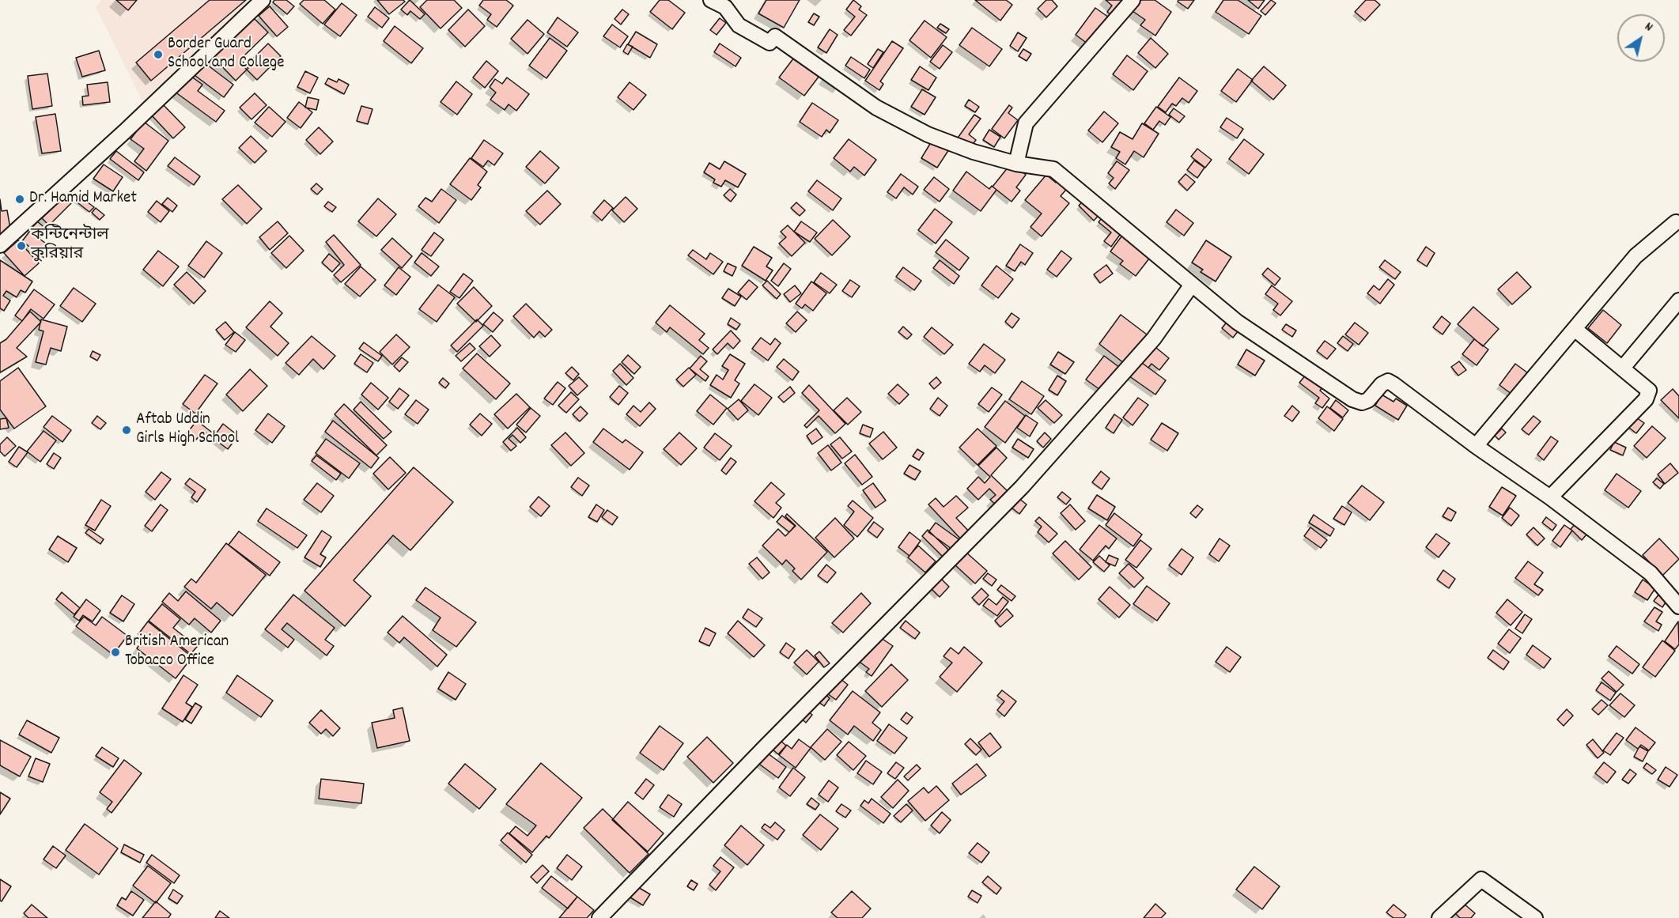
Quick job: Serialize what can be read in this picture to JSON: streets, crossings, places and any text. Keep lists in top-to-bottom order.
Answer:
{
  "places": [
    "Border Guard School and College",
    "Dr. Hamid Market",
    "কন্টিনেন্টাল কুরিয়ার",
    "Aftab Uddin Girls High School",
    "British American Tobacco Office"
  ],
  "north": "top right"
}
